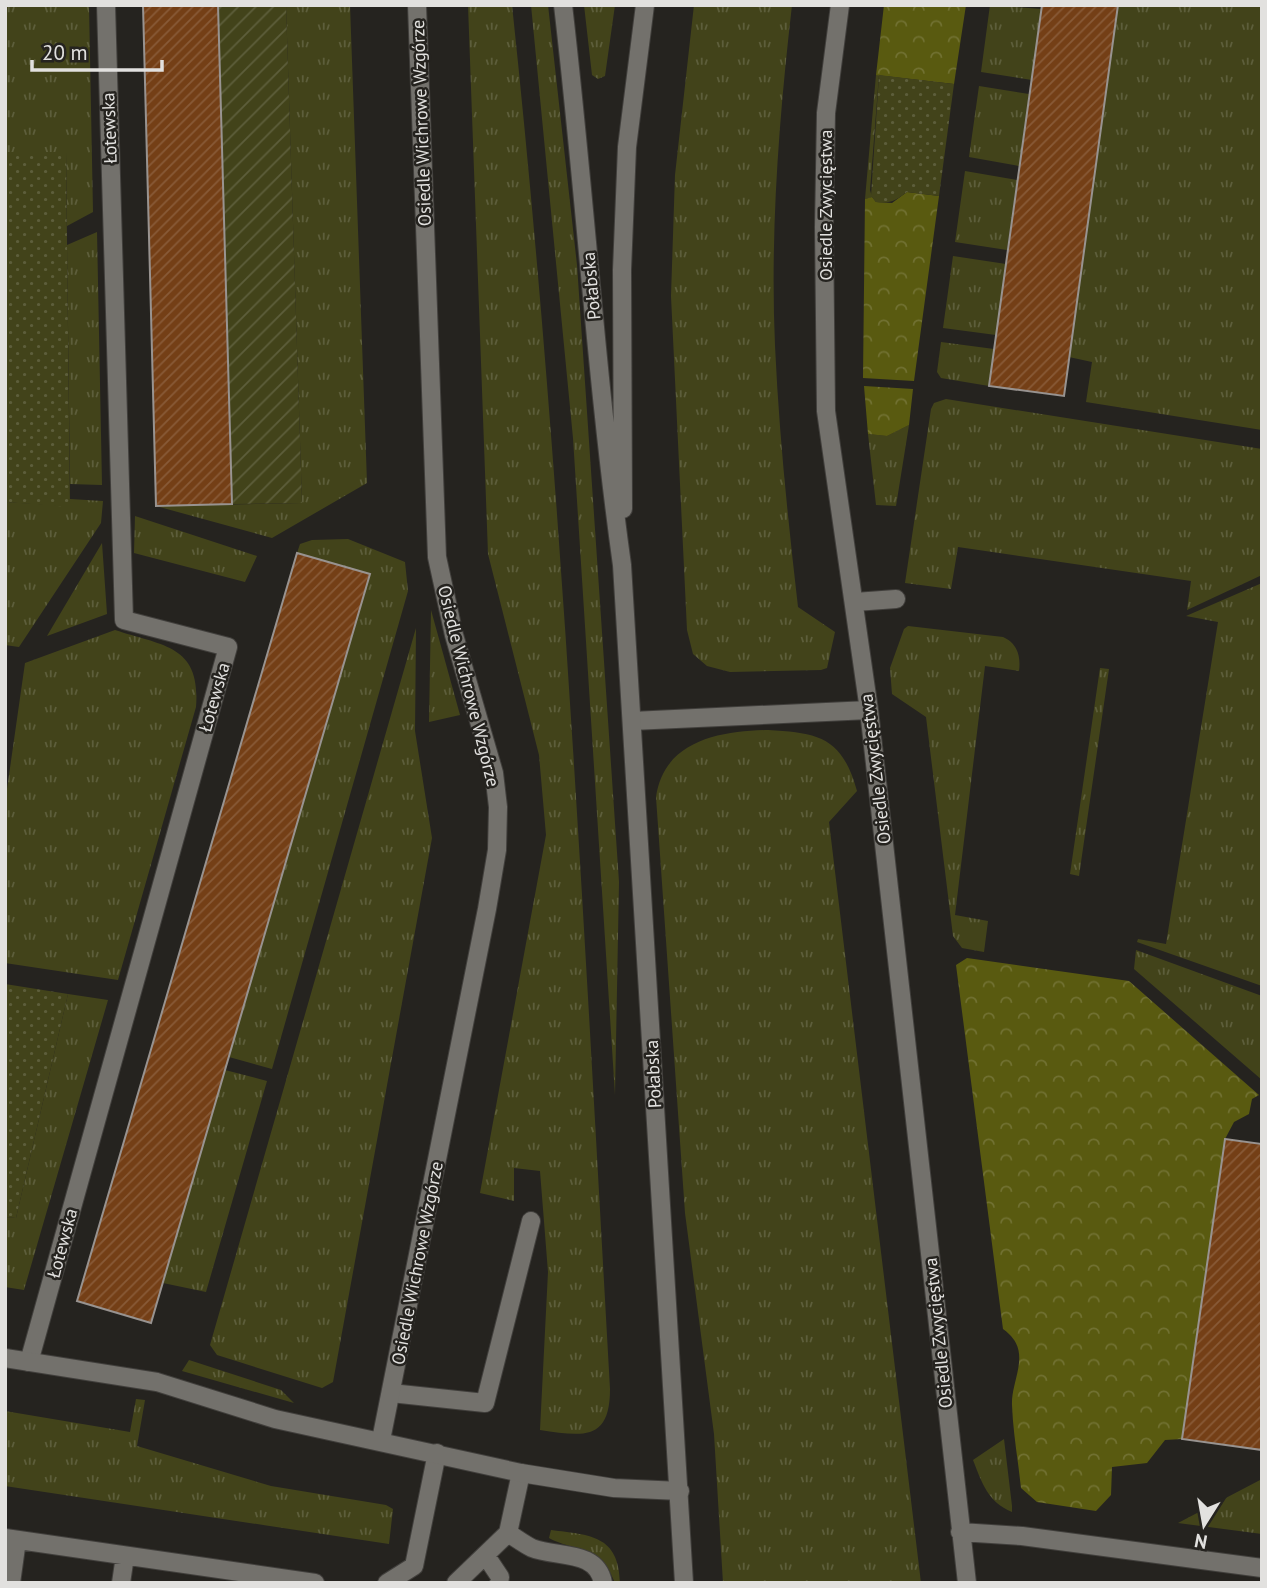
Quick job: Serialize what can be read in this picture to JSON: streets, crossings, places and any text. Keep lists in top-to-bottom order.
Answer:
{
  "streets": {
    "street": [
      "Osiedle Wichrowe Wzgórze",
      "Łotewska",
      "Osiedle Zwycięstwa",
      "Połabska"
    ]
  },
  "scale_bar": "20 m",
  "north": "bottom"
}
